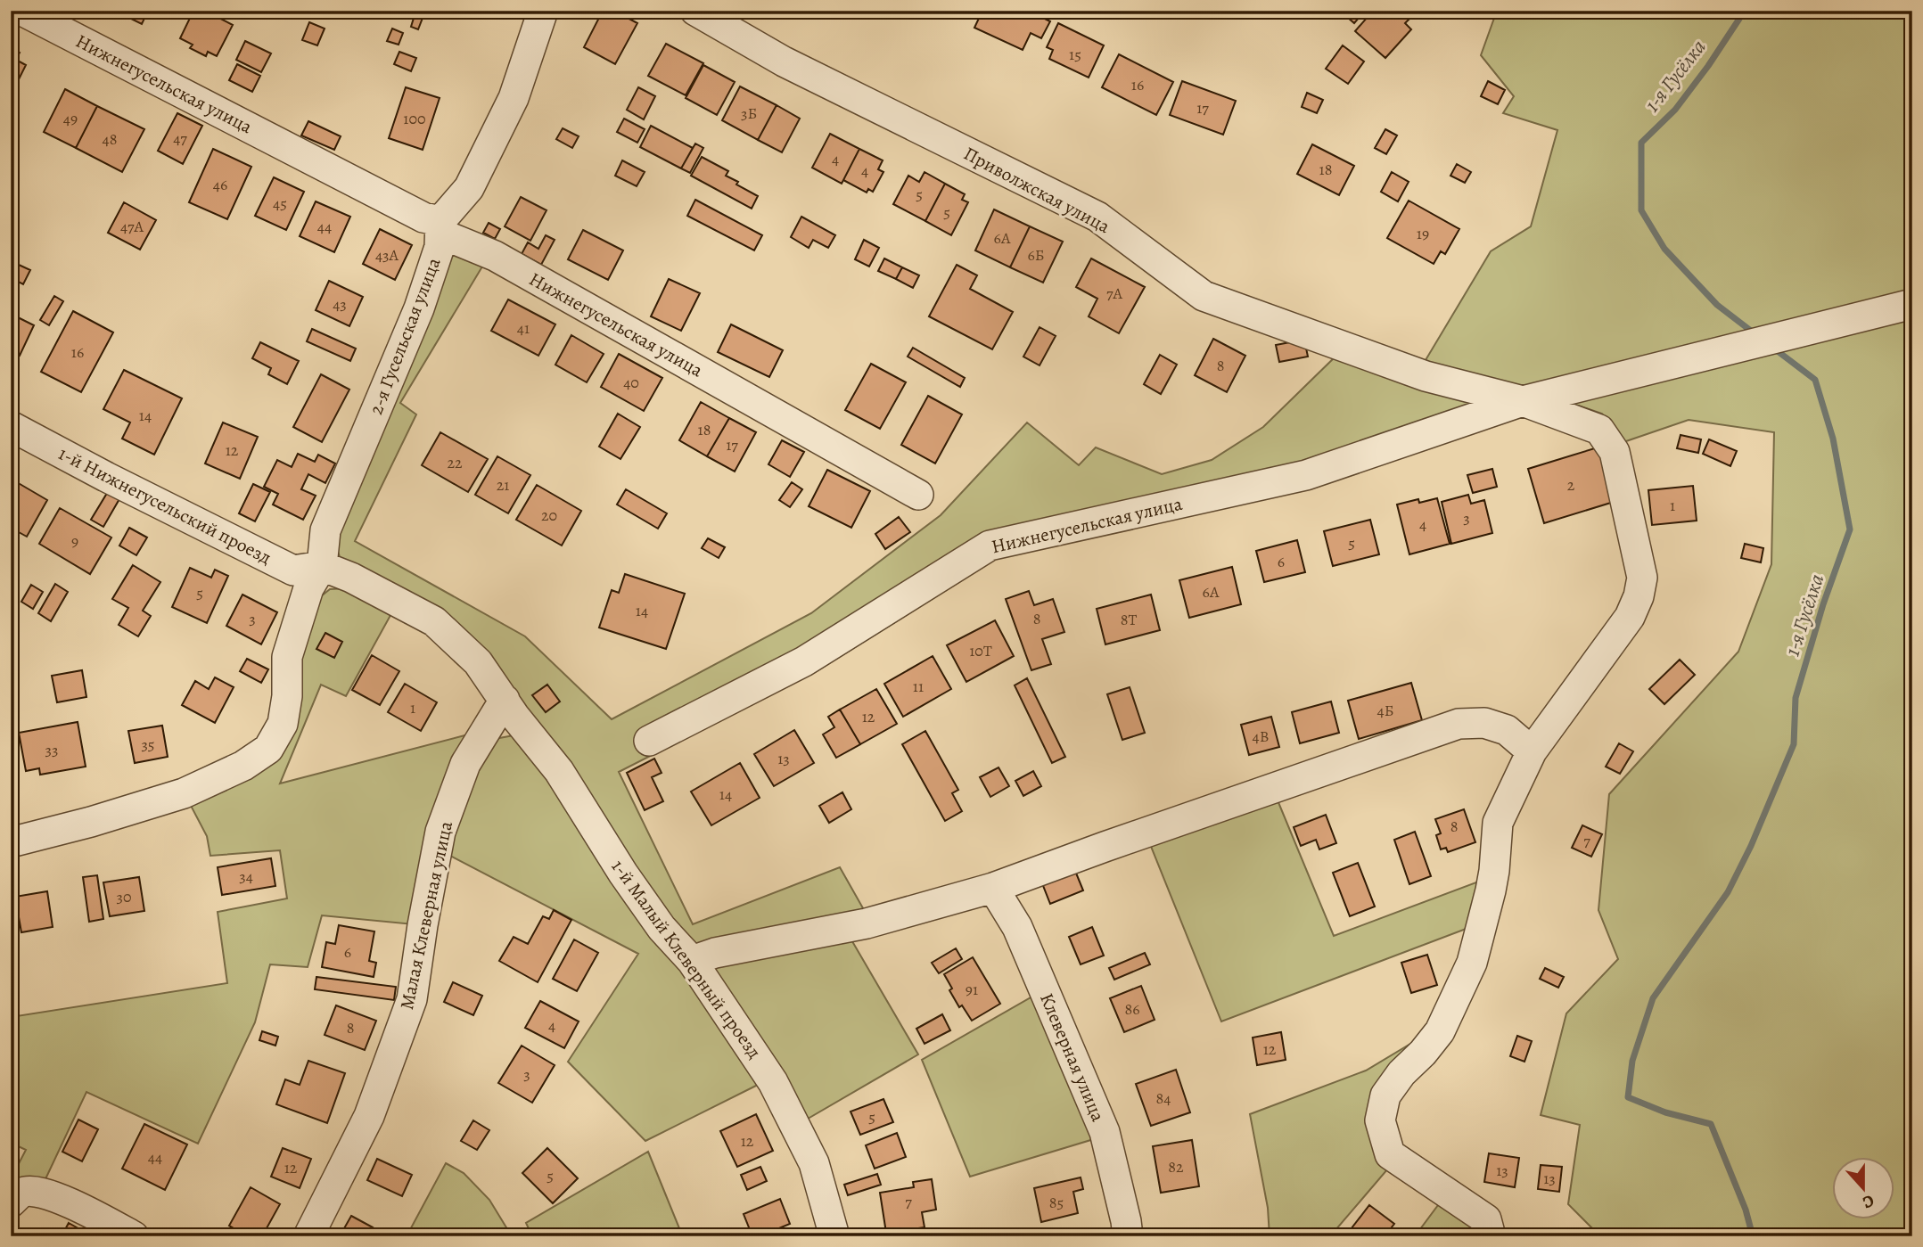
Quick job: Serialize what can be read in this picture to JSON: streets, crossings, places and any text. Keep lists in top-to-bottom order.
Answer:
{
  "streets": {
    "street": [
      "Нижнегусельская улица",
      "Приволжская улица",
      "2-я Гусельская улица",
      "1-й Нижнегусельский проезд",
      "Малая Клеверная улица",
      "1-й Малый Клеверный проезд",
      "Клеверная улица"
    ]
  },
  "crossings": [
    ["Нижнегусельская улица", "Приволжская улица"],
    ["Нижнегусельская улица", "2-я Гусельская улица"],
    ["2-я Гусельская улица", "1-й Нижнегусельский проезд"],
    ["2-я Гусельская улица", "1-й Малый Клеверный проезд"],
    ["1-й Нижнегусельский проезд", "1-й Малый Клеверный проезд"],
    ["Малая Клеверная улица", "1-й Малый Клеверный проезд"]
  ],
  "water": ["1-я Гусёлка"],
  "house_numbers": [
    "15",
    "16",
    "17",
    "3Б",
    "49",
    "100",
    "47",
    "48",
    "4",
    "18",
    "4",
    "46",
    "5",
    "45",
    "5",
    "47А",
    "44",
    "19",
    "6А",
    "43А",
    "6Б",
    "7А",
    "43",
    "41",
    "16",
    "8",
    "40",
    "14",
    "18",
    "17",
    "12",
    "22",
    "21",
    "2",
    "1",
    "20",
    "3",
    "4",
    "9",
    "5",
    "6",
    "6А",
    "5",
    "14",
    "3",
    "8",
    "8Т",
    "10Т",
    "11",
    "1",
    "4Б",
    "12",
    "4В",
    "35",
    "33",
    "13",
    "14",
    "8",
    "7",
    "34",
    "30",
    "6",
    "91",
    "86",
    "4",
    "8",
    "12",
    "3",
    "84",
    "5",
    "12",
    "44",
    "82",
    "12",
    "13",
    "5",
    "13",
    "7",
    "85"
  ],
  "north": "bottom"
}
